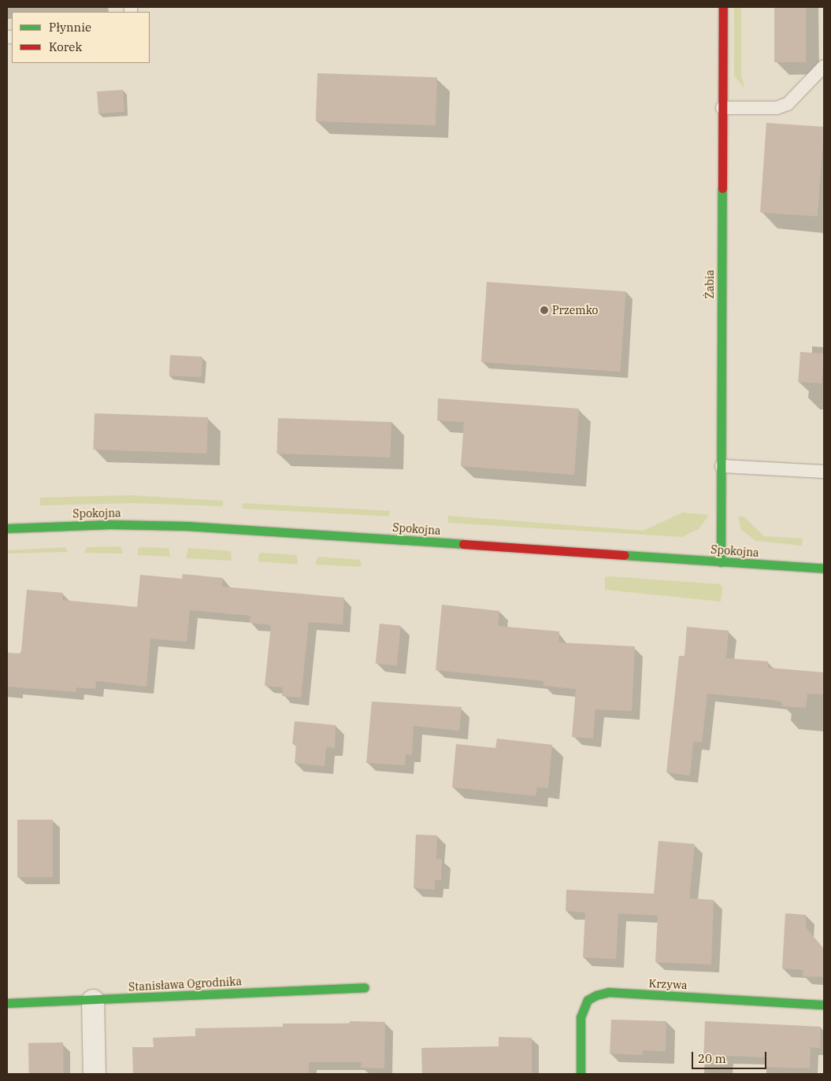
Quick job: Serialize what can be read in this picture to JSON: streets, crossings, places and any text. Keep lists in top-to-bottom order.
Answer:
{
  "streets": {
    "street": [
      "Żabia",
      "Spokojna",
      "Stanisława Ogrodnika",
      "Krzywa"
    ]
  },
  "crossings": [
    ["Żabia", "Spokojna"]
  ],
  "places": ["Przemko"],
  "legend": ["Płynnie", "Korek"],
  "scale_bar": "20 m"
}
